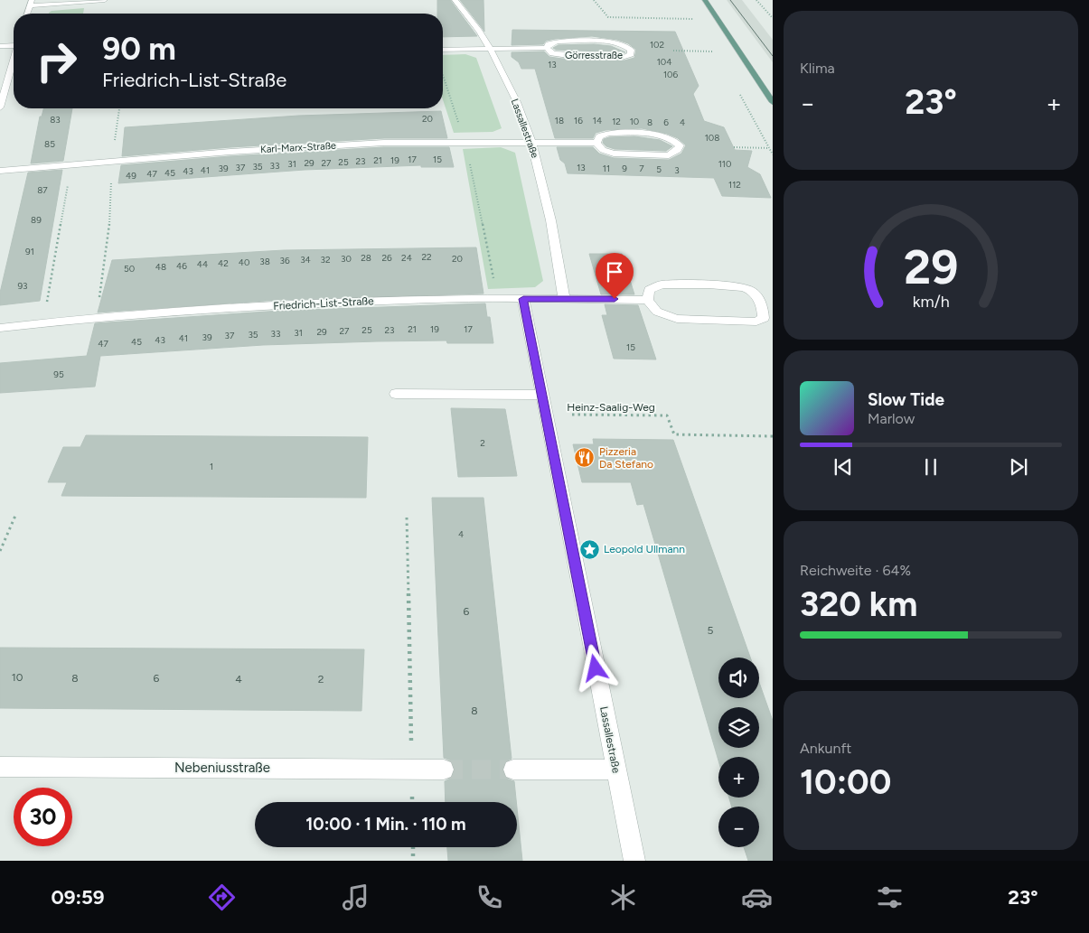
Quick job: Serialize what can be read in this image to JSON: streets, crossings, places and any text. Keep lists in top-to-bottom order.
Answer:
{
  "streets": {
    "street": [
      "Görresstraße",
      "Lassallestraße",
      "Karl-Marx-Straße",
      "Friedrich-List-Straße",
      "Nebeniusstraße"
    ],
    "path": ["Heinz-Saalig-Weg"]
  },
  "crossings": [
    ["Görresstraße", "Lassallestraße"],
    ["Lassallestraße", "Karl-Marx-Straße"],
    ["Lassallestraße", "Friedrich-List-Straße"],
    ["Lassallestraße", "Heinz-Saalig-Weg"]
  ],
  "places": {
    "restaurant": ["Pizzeria Da Stefano"],
    "place": ["Leopold Ullmann"]
  },
  "house_numbers": [
    "102",
    "104",
    "13",
    "106",
    "20",
    "83",
    "18",
    "16",
    "14",
    "12",
    "10",
    "8",
    "6",
    "4",
    "108",
    "85",
    "17",
    "15",
    "21",
    "19",
    "23",
    "25",
    "29",
    "27",
    "31",
    "110",
    "33",
    "35",
    "37",
    "13",
    "39",
    "11",
    "9",
    "7",
    "5",
    "41",
    "3",
    "43",
    "45",
    "47",
    "49",
    "112",
    "87",
    "89",
    "91",
    "22",
    "28",
    "26",
    "24",
    "30",
    "20",
    "34",
    "32",
    "36",
    "38",
    "40",
    "42",
    "44",
    "46",
    "48",
    "50",
    "93",
    "21",
    "19",
    "17",
    "25",
    "23",
    "27",
    "29",
    "31",
    "33",
    "35",
    "37",
    "39",
    "41",
    "43",
    "45",
    "47",
    "15",
    "95",
    "2",
    "1",
    "4",
    "6",
    "5",
    "10",
    "8",
    "6",
    "4",
    "2",
    "8"
  ],
  "page": {
    "tile": [
      "Klima",
      ["Reichweite · 64%", "320 km"],
      ["Ankunft", "10:00"]
    ],
    "turn": ["90 m", "Friedrich-List-Straße"],
    "heat": ["−", "23°", "+"],
    "song": ["Slow Tide", "Marlow"],
    "map_buttons": ["+", "−"],
    "limit": "30",
    "trip": "10:00 · 1 Min. · 110 m",
    "tabs": ["09:59", "23°"],
    "gauge": ["29", "km/h"]
  }
}
